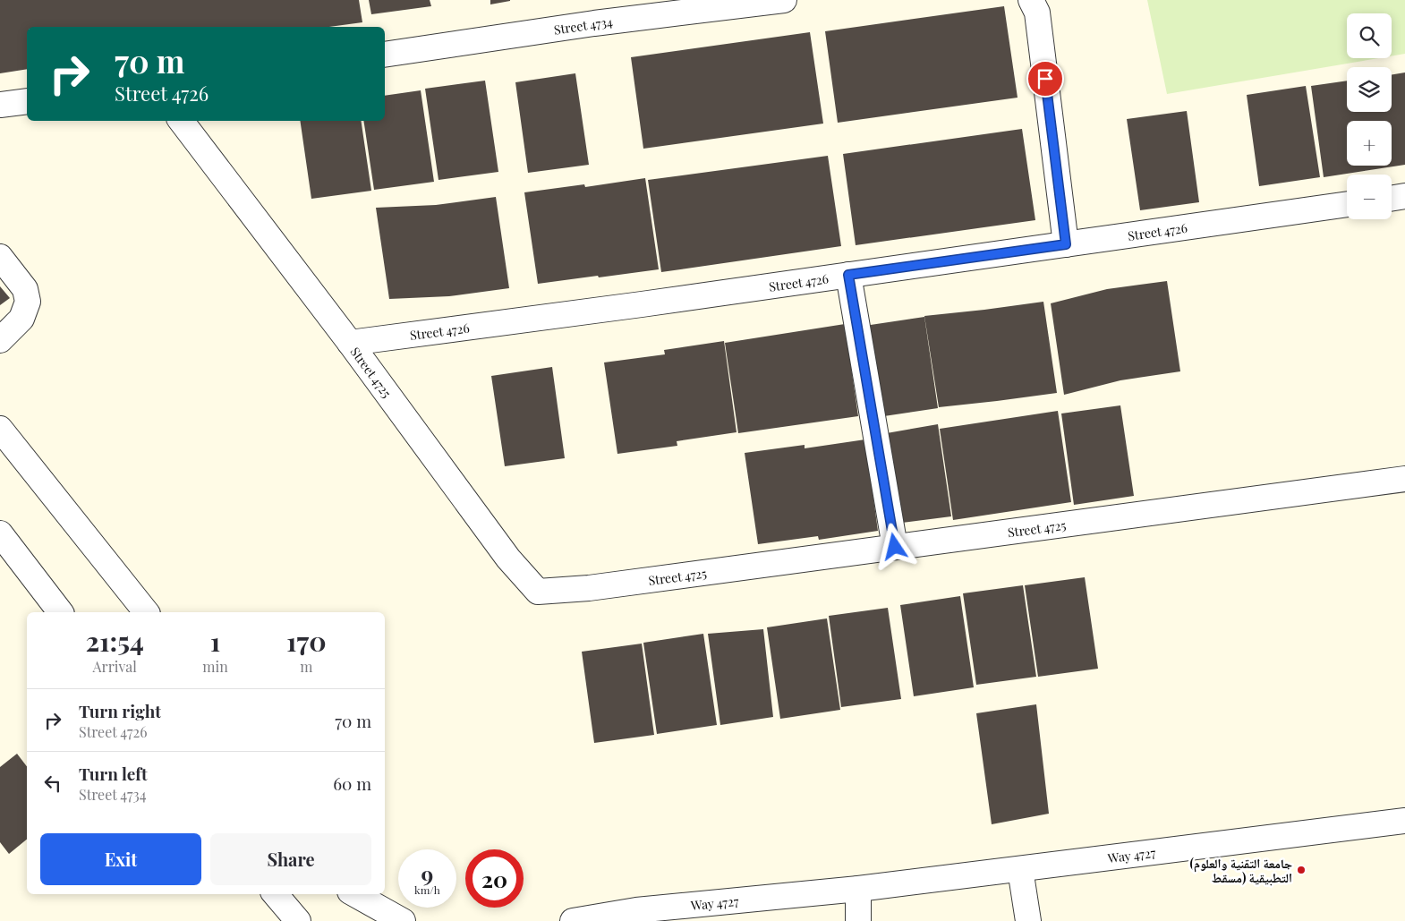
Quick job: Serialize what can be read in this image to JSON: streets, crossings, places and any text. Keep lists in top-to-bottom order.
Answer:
{
  "streets": {
    "street": [
      "Street 4734",
      "Street 4726",
      "Street 4725",
      "Way 4727"
    ]
  },
  "crossings": [
    ["Street 4726", "Street 4725"]
  ],
  "places": ["(جامعة التقنية والعلوم التطبيقية (مسقط"],
  "page": {
    "map_buttons": ["+", "−"],
    "turn": ["70 m", "Street 4726"],
    "eta": [
      "21:54",
      "Arrival",
      "1",
      "min",
      "170",
      "m"
    ],
    "list": [
      {
        "name": "Turn right",
        "note": "Street 4726",
        "value": "70 m"
      },
      {
        "name": "Turn left",
        "note": "Street 4734",
        "value": "60 m"
      }
    ],
    "buttons": ["Exit", "Share"],
    "speed": "9 km/h",
    "limit": "20"
  }
}
